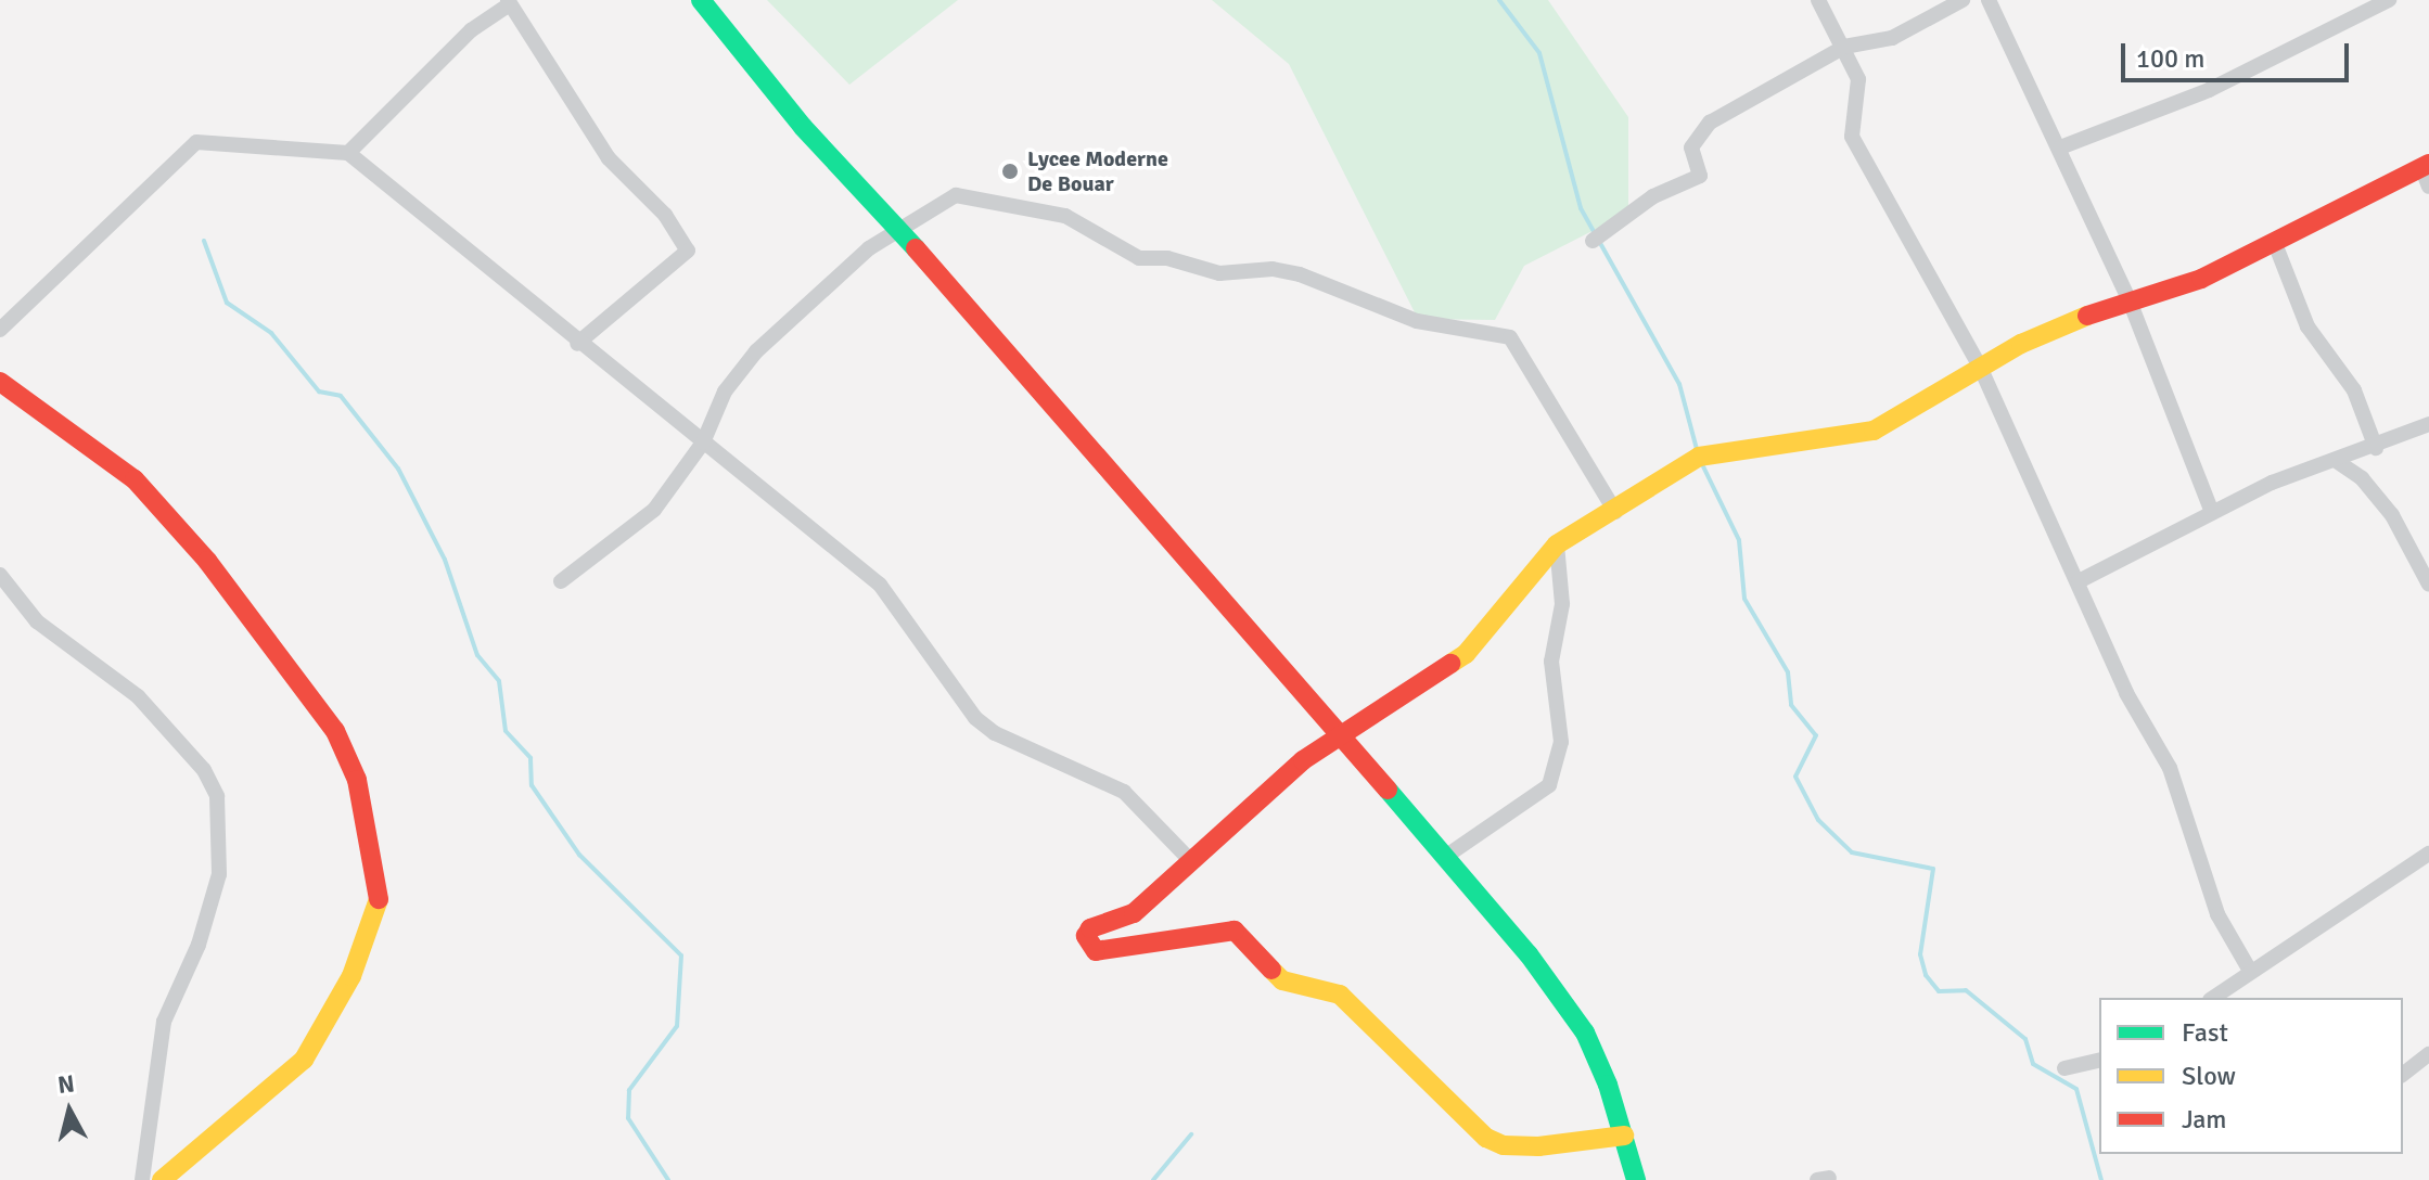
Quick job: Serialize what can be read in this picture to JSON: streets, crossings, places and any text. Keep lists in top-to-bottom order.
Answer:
{
  "places": ["Lycee Moderne De Bouar"],
  "legend": ["Fast", "Slow", "Jam"],
  "scale_bar": "100 m",
  "north": "top"
}
